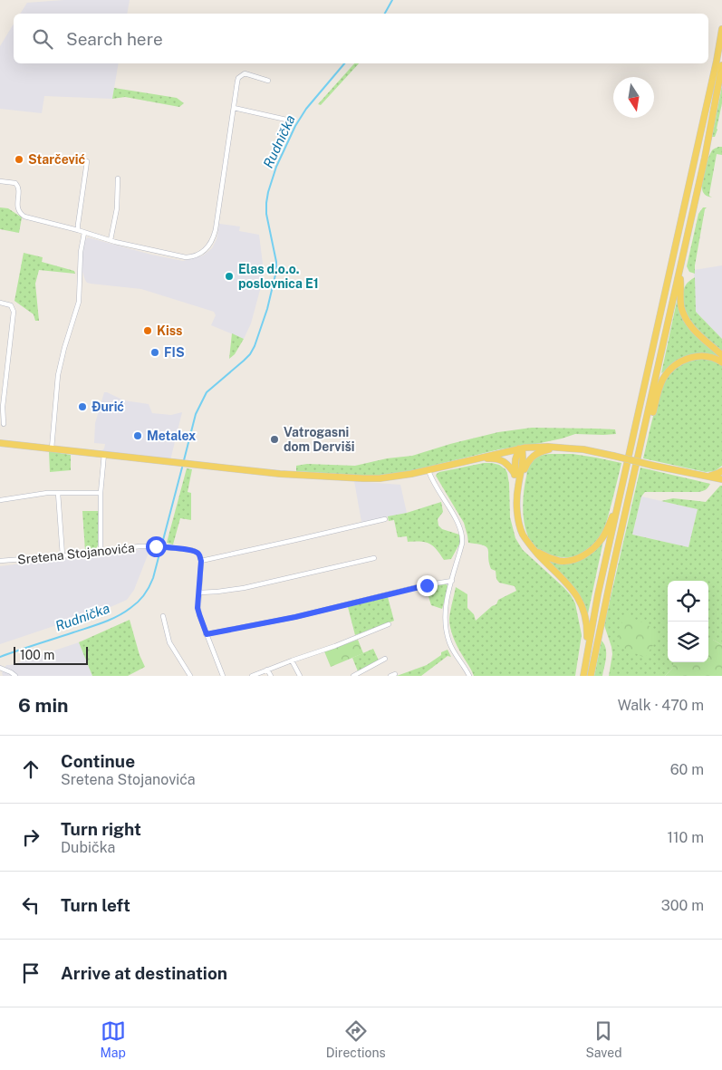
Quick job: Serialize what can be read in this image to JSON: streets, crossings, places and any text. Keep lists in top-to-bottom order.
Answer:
{
  "streets": {
    "street": ["Sretena Stojanovića"]
  },
  "water": ["Rudnička"],
  "places": [
    "Starčević",
    "Elas d.o.o. poslovnica E1",
    "Kiss",
    "FIS",
    "Đurić",
    "Metalex",
    "Vatrogasni dom Derviši"
  ],
  "scale_bar": "100 m",
  "north": "bottom",
  "page": {
    "search": "Search here",
    "scale": "100 m",
    "heading": ["6 min", "Walk · 470 m"],
    "list": [
      ["Continue", "Sretena Stojanovića", "60 m"],
      ["Turn right", "Dubička", "110 m"],
      ["Turn left", "300 m"],
      "Arrive at destination"
    ],
    "nav": ["Map", "Directions", "Saved"]
  }
}
